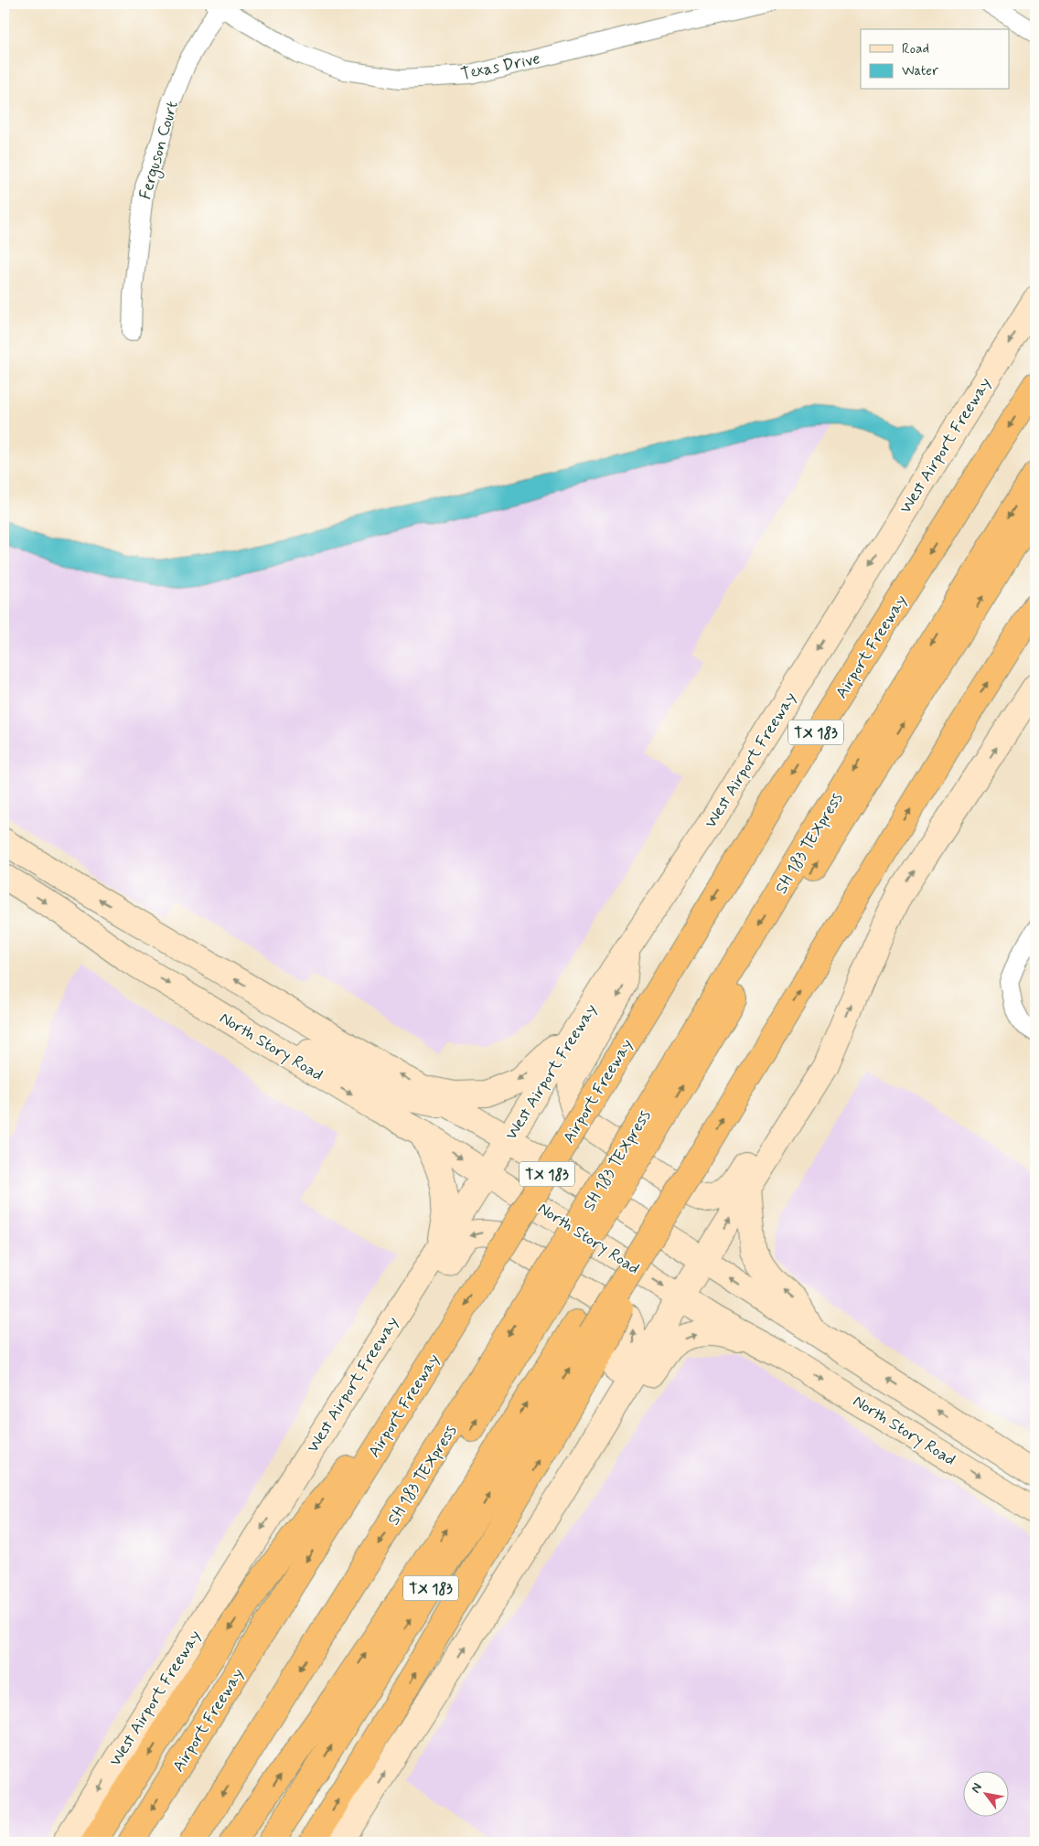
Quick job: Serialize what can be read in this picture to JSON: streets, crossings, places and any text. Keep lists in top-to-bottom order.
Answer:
{
  "streets": {
    "highway": ["Airport Freeway", "TX 183", "SH 183 TEXpress"],
    "main road": ["West Airport Freeway", "North Story Road"],
    "street": ["Texas Drive", "Ferguson Court"]
  },
  "crossings": [
    ["Texas Drive", "Ferguson Court"],
    ["West Airport Freeway", "North Story Road"]
  ],
  "legend": ["Road", "Water"],
  "north": "top left"
}
